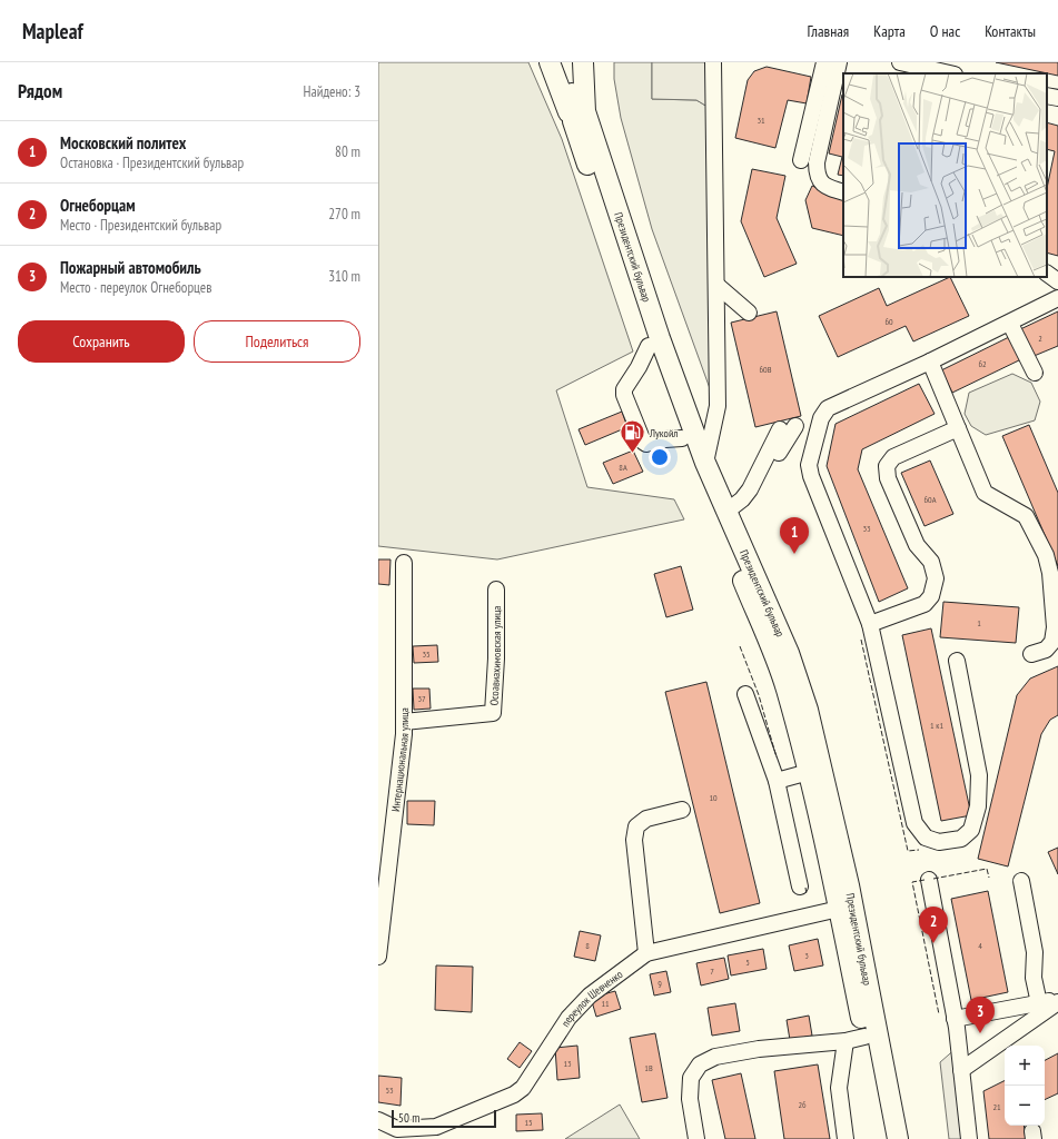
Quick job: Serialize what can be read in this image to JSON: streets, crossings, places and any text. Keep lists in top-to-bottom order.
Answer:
{
  "streets": {
    "main road": ["Президентский бульвар"],
    "street": ["Осоавиахимовская улица", "Интернациональная улица", "переулок Шевченко"]
  },
  "crossings": [
    ["Президентский бульвар", "переулок Шевченко"],
    ["Осоавиахимовская улица", "Интернациональная улица"]
  ],
  "places": {
    "fuel station": ["Лукойл"]
  },
  "house_numbers": [
    "31",
    "60",
    "2",
    "62",
    "60В",
    "8А",
    "60А",
    "33",
    "1",
    "35",
    "37",
    "1 к1",
    "10",
    "8",
    "4",
    "3",
    "5",
    "7",
    "9",
    "11",
    "13",
    "1В",
    "53",
    "26",
    "21",
    "15"
  ],
  "scale_bar": "50 m",
  "page": {
    "header": "Mapleaf",
    "nav": [
      "Главная",
      "Карта",
      "О нас",
      "Контакты"
    ],
    "heading": ["Рядом", "Найдено: 3"],
    "list": [
      {
        "mark": "1",
        "name": "Московский политех",
        "note": "Остановка · Президентский бульвар",
        "value": "80 m"
      },
      {
        "mark": "2",
        "name": "Огнеборцам",
        "note": "Место · Президентский бульвар",
        "value": "270 m"
      },
      {
        "mark": "3",
        "name": "Пожарный автомобиль",
        "note": "Место · переулок Огнеборцев",
        "value": "310 m"
      }
    ],
    "buttons": ["Сохранить", "Поделиться"],
    "pins": ["1", "2", "3"],
    "map_buttons": ["+", "−"],
    "scale": "50 m"
  }
}
